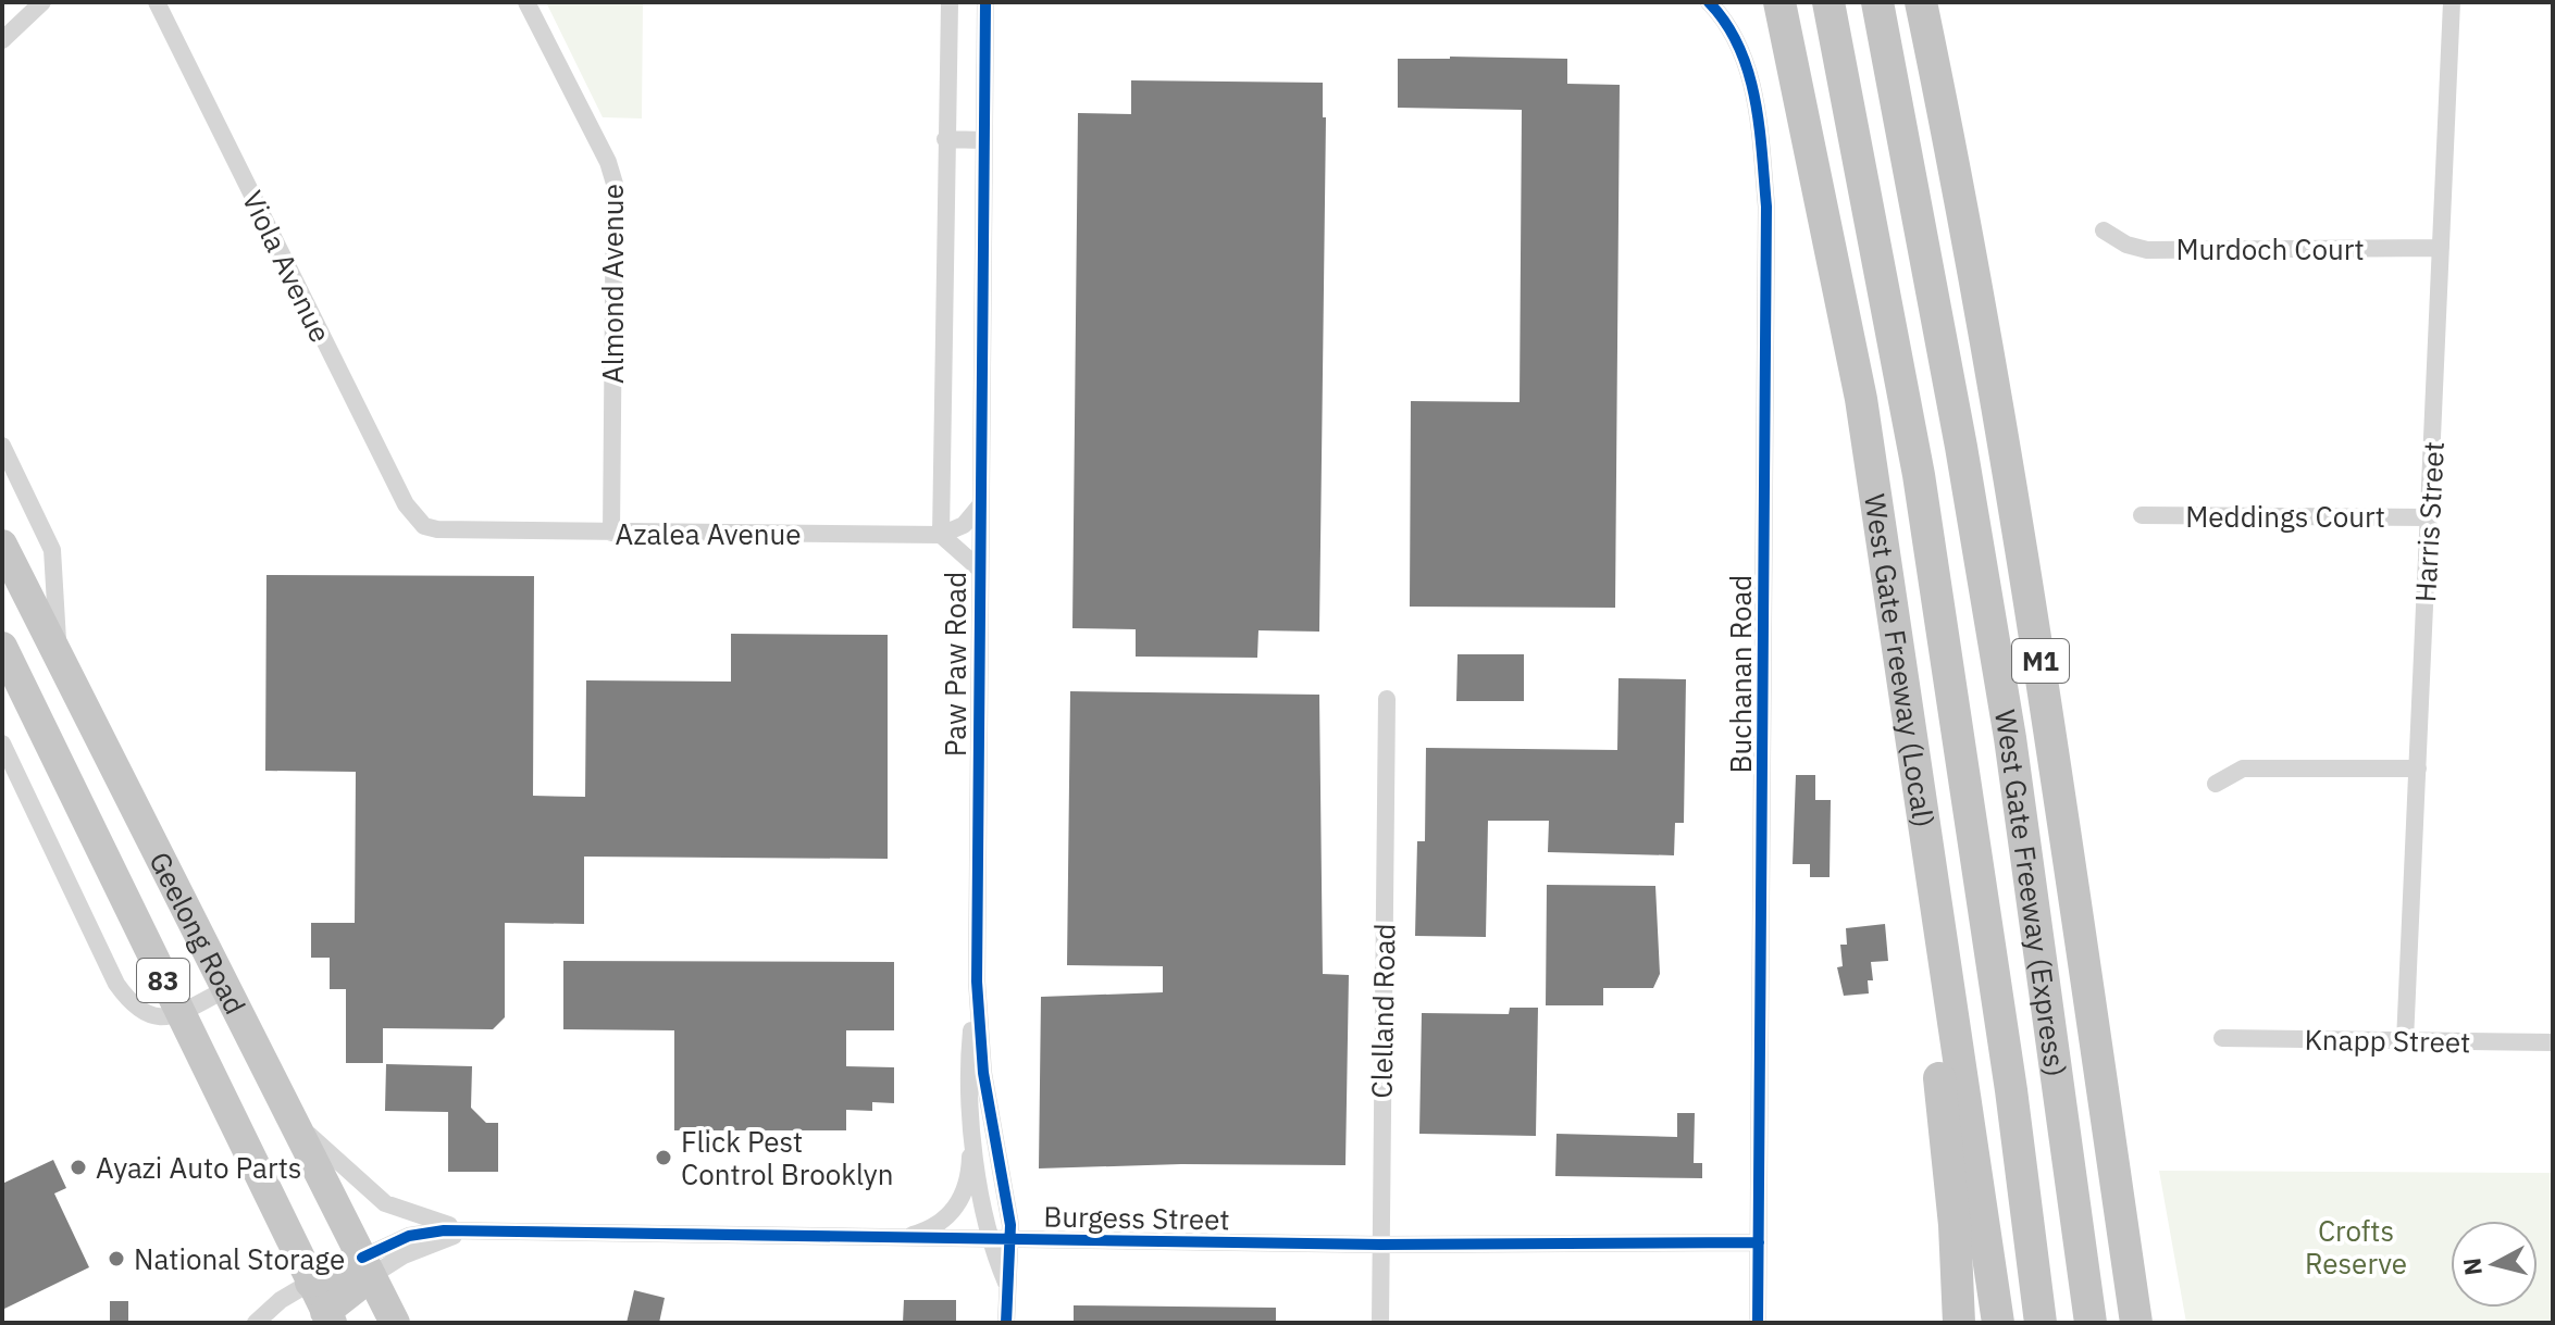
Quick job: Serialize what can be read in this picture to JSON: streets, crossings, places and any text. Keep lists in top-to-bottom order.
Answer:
{
  "streets": {
    "highway": [
      "West Gate Freeway (Local)",
      "M1",
      "West Gate Freeway (Express)",
      "Geelong Road",
      "83"
    ],
    "street": [
      "Murdoch Court",
      "Viola Avenue",
      "Almond Avenue",
      "Meddings Court",
      "Harris Street",
      "Azalea Avenue",
      "Paw Paw Road",
      "Buchanan Road",
      "Clelland Road",
      "Knapp Street",
      "Burgess Street"
    ]
  },
  "crossings": [
    ["Murdoch Court", "Harris Street"],
    ["Viola Avenue", "Azalea Avenue"],
    ["Almond Avenue", "Azalea Avenue"],
    ["Meddings Court", "Harris Street"],
    ["Harris Street", "Knapp Street"],
    ["Azalea Avenue", "Paw Paw Road"],
    ["Paw Paw Road", "Burgess Street"],
    ["Buchanan Road", "Burgess Street"],
    ["Geelong Road", "Burgess Street"],
    ["Clelland Road", "Burgess Street"]
  ],
  "parks": ["Crofts Reserve"],
  "places": ["Flick Pest Control Brooklyn", "Ayazi Auto Parts", "National Storage"],
  "north": "left"
}
